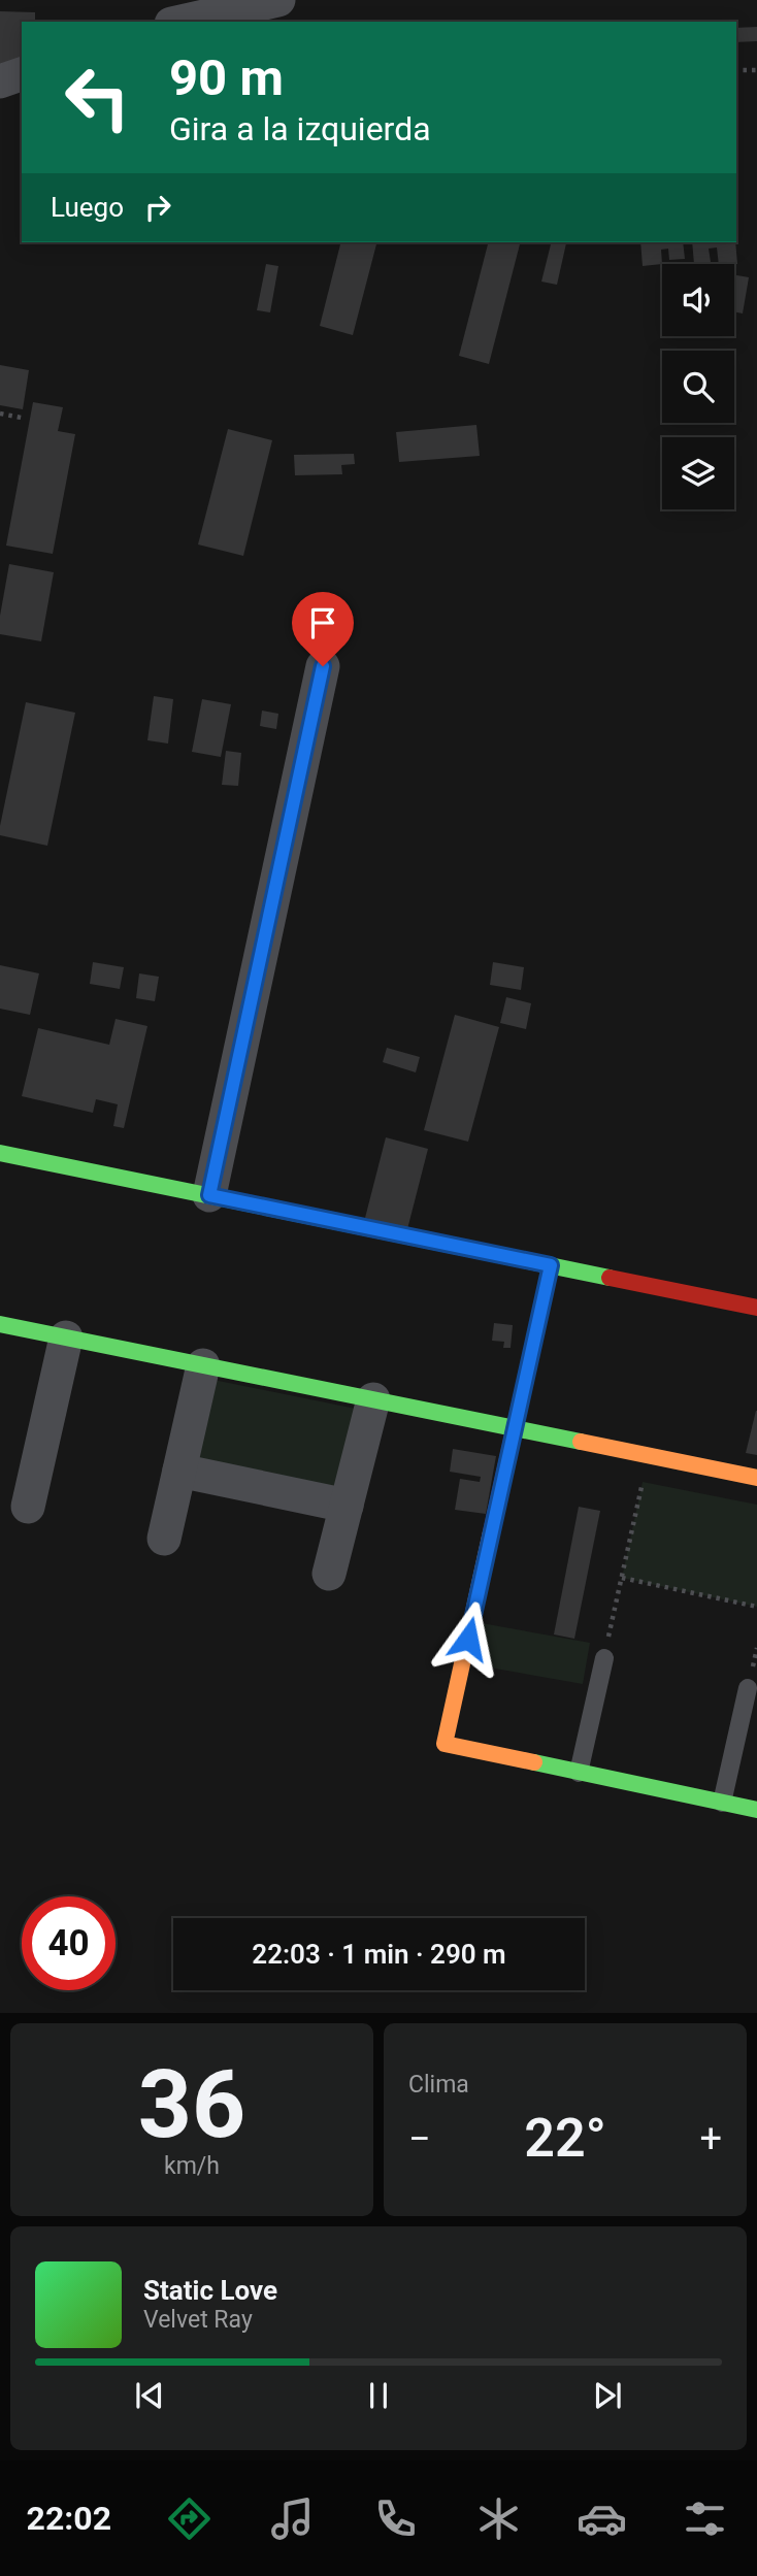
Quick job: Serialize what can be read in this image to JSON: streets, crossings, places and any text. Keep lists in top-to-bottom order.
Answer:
{
  "page": {
    "turn": ["90 m", "Gira a la izquierda"],
    "then": "Luego",
    "limit": "40",
    "trip": "22:03 · 1 min · 290 m",
    "tile": [
      ["36", "km/h"],
      "Clima"
    ],
    "heat": ["−", "22°", "+"],
    "song": ["Static Love", "Velvet Ray"],
    "tabs": "22:02"
  }
}
